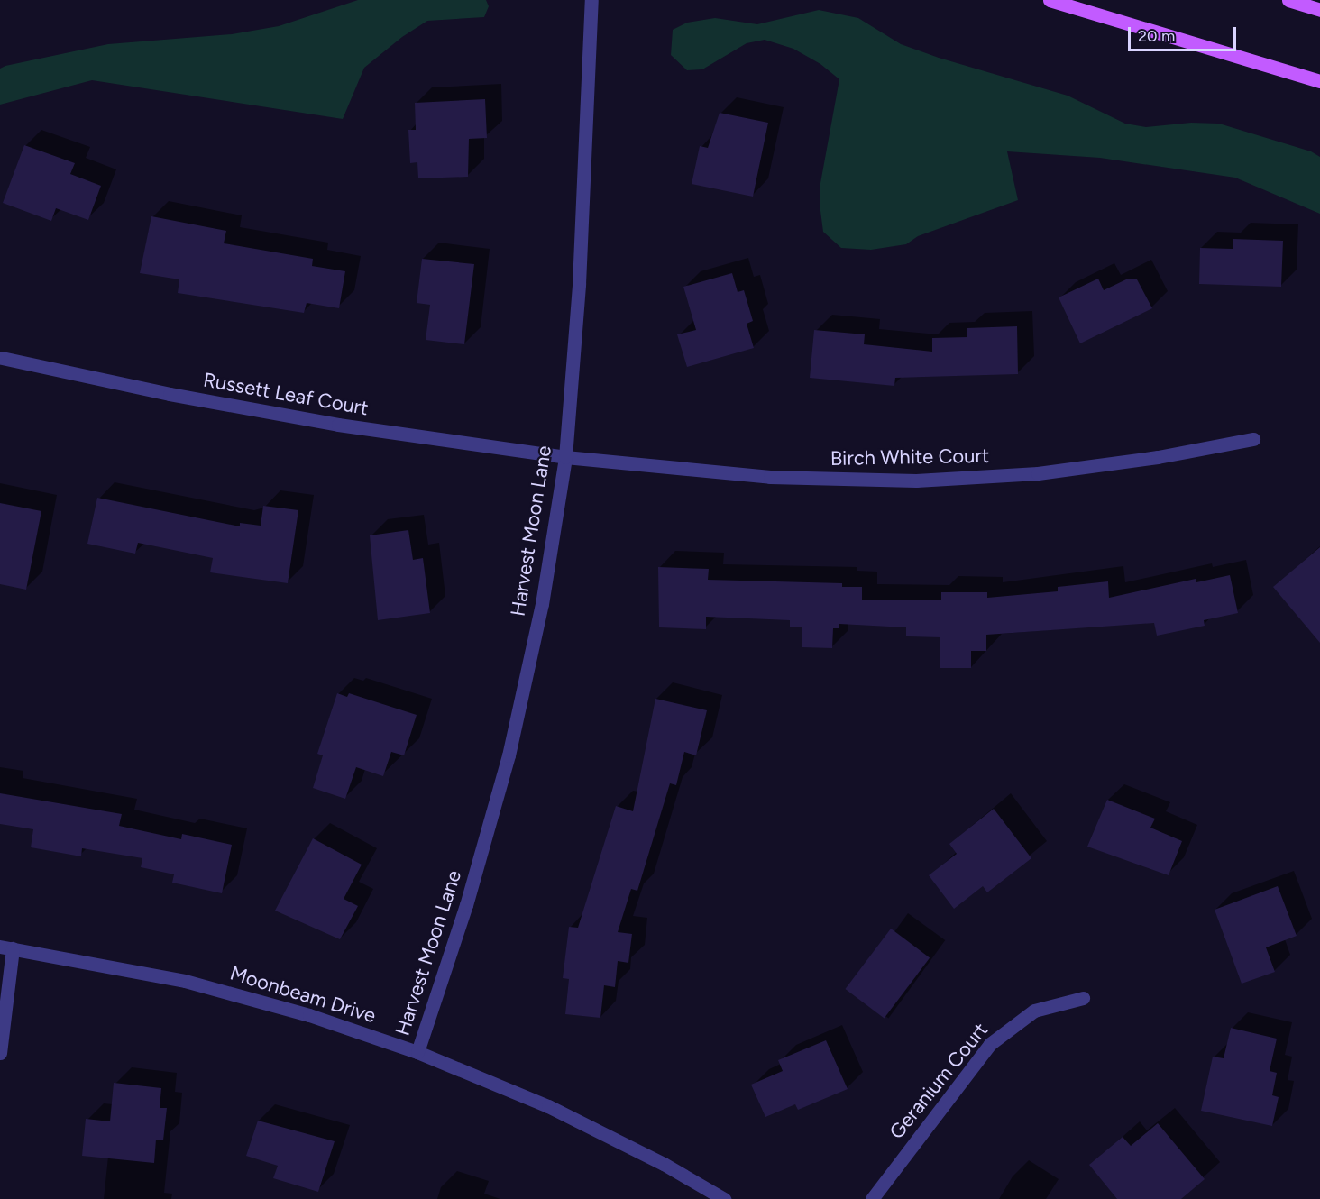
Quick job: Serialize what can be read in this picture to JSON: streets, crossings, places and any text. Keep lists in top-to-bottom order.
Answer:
{
  "streets": {
    "street": [
      "Russett Leaf Court",
      "Birch White Court",
      "Harvest Moon Lane",
      "Moonbeam Drive",
      "Geranium Court"
    ]
  },
  "crossings": [
    ["Russett Leaf Court", "Birch White Court"],
    ["Russett Leaf Court", "Harvest Moon Lane"],
    ["Birch White Court", "Harvest Moon Lane"],
    ["Harvest Moon Lane", "Moonbeam Drive"]
  ],
  "scale_bar": "20 m"
}
